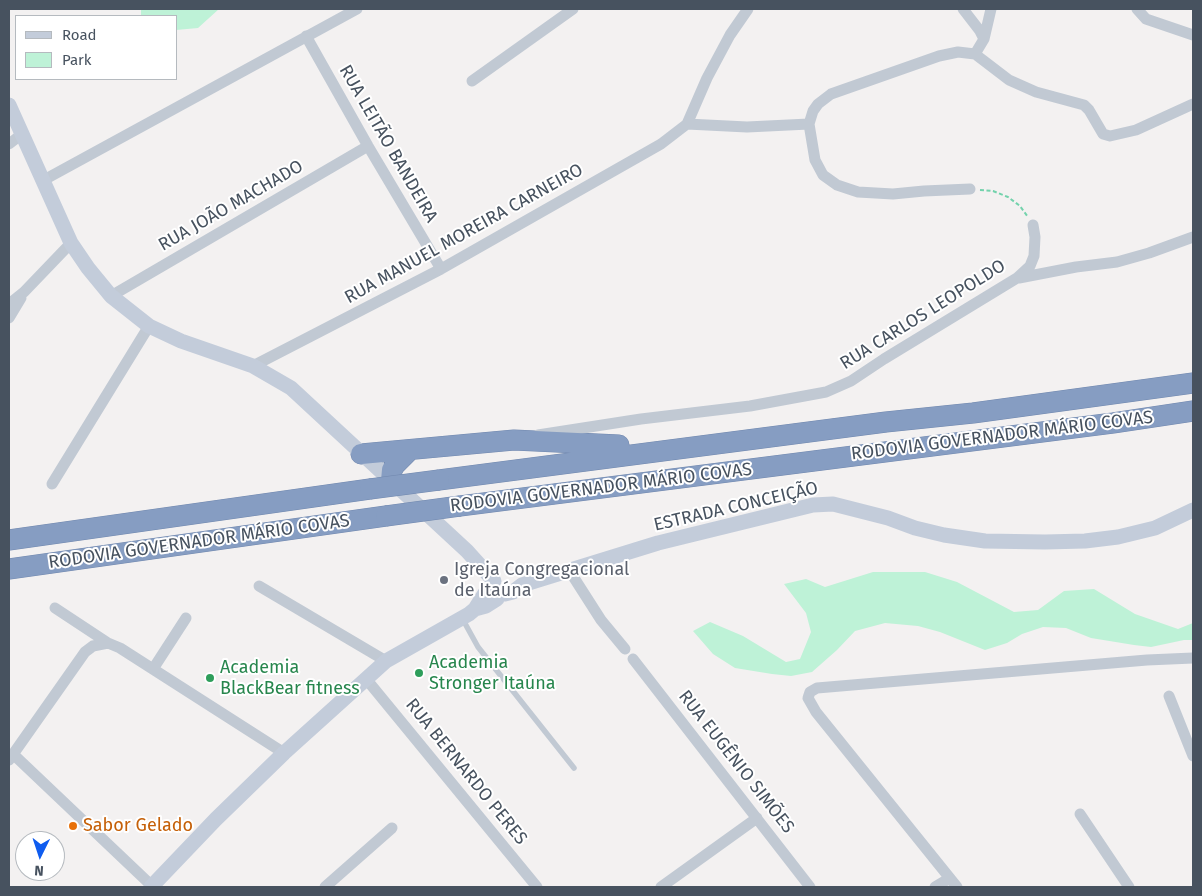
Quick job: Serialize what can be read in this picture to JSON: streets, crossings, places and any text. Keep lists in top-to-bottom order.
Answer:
{
  "streets": {
    "highway": ["RODOVIA GOVERNADOR MÁRIO COVAS"],
    "main road": ["ESTRADA CONCEIÇÃO"],
    "street": [
      "RUA LEITÃO BANDEIRA",
      "RUA JOÃO MACHADO",
      "RUA MANUEL MOREIRA CARNEIRO",
      "RUA CARLOS LEOPOLDO",
      "RUA EUGÊNIO SIMÕES",
      "RUA BERNARDO PERES"
    ]
  },
  "crossings": [
    ["RUA LEITÃO BANDEIRA", "RUA JOÃO MACHADO"],
    ["RUA LEITÃO BANDEIRA", "RUA MANUEL MOREIRA CARNEIRO"]
  ],
  "places": [
    "Igreja Congregacional de Itaúna",
    "Academia Stronger Itaúna",
    "Academia BlackBear fitness",
    "Sabor Gelado"
  ],
  "legend": ["Road", "Park"],
  "north": "bottom"
}
